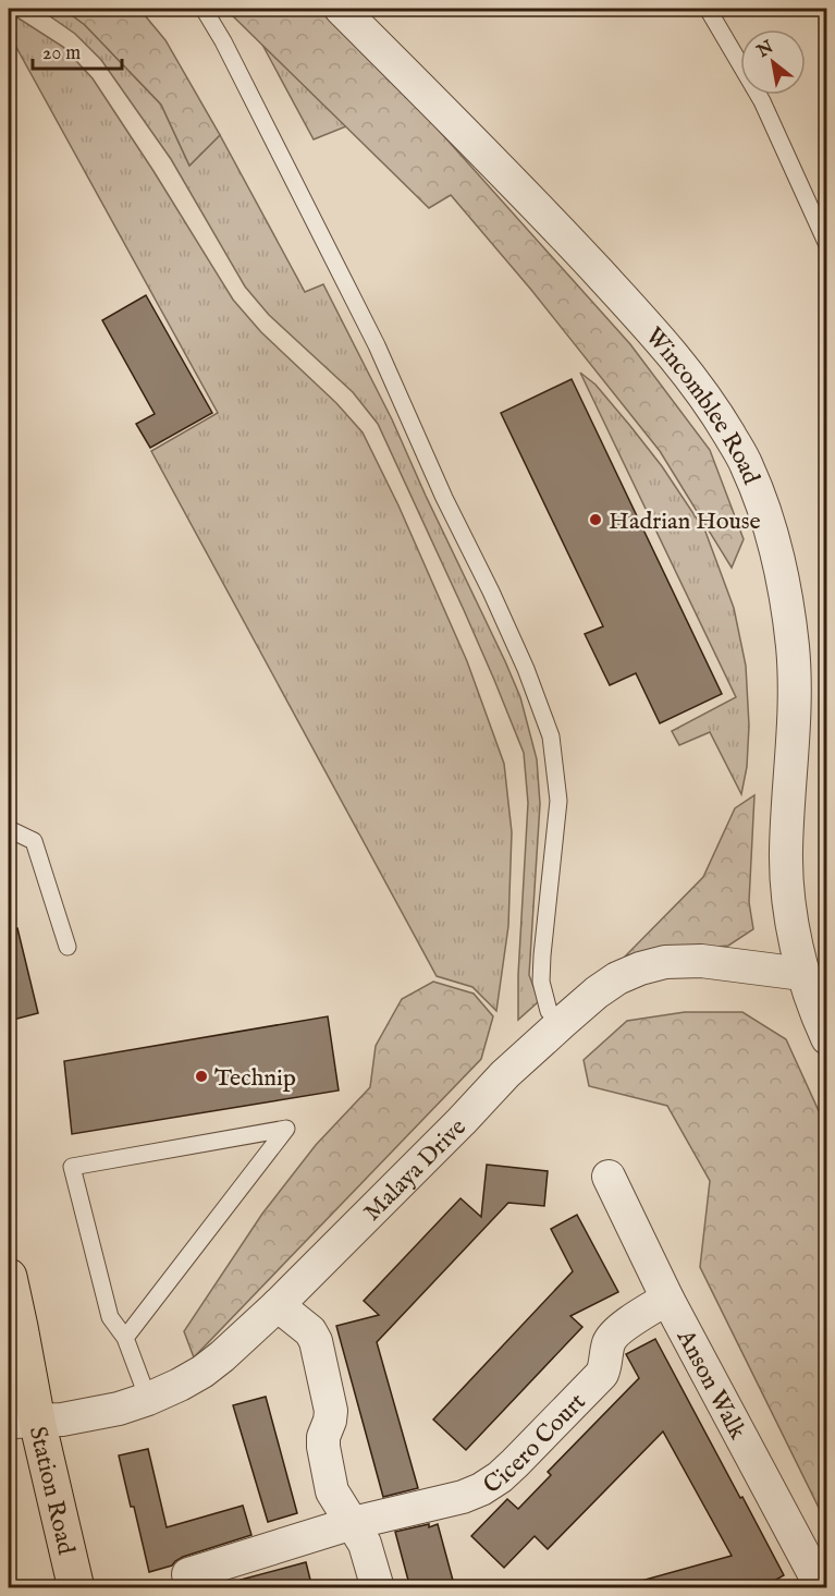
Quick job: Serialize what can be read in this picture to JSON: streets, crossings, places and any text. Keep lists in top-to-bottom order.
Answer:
{
  "streets": {
    "main road": ["Station Road"],
    "street": [
      "Wincomblee Road",
      "Malaya Drive",
      "Anson Walk",
      "Cicero Court"
    ]
  },
  "crossings": [
    ["Wincomblee Road", "Malaya Drive"],
    ["Malaya Drive", "Station Road"],
    ["Anson Walk", "Cicero Court"]
  ],
  "places": ["Hadrian House", "Technip"],
  "scale_bar": "20 m",
  "north": "top left"
}
